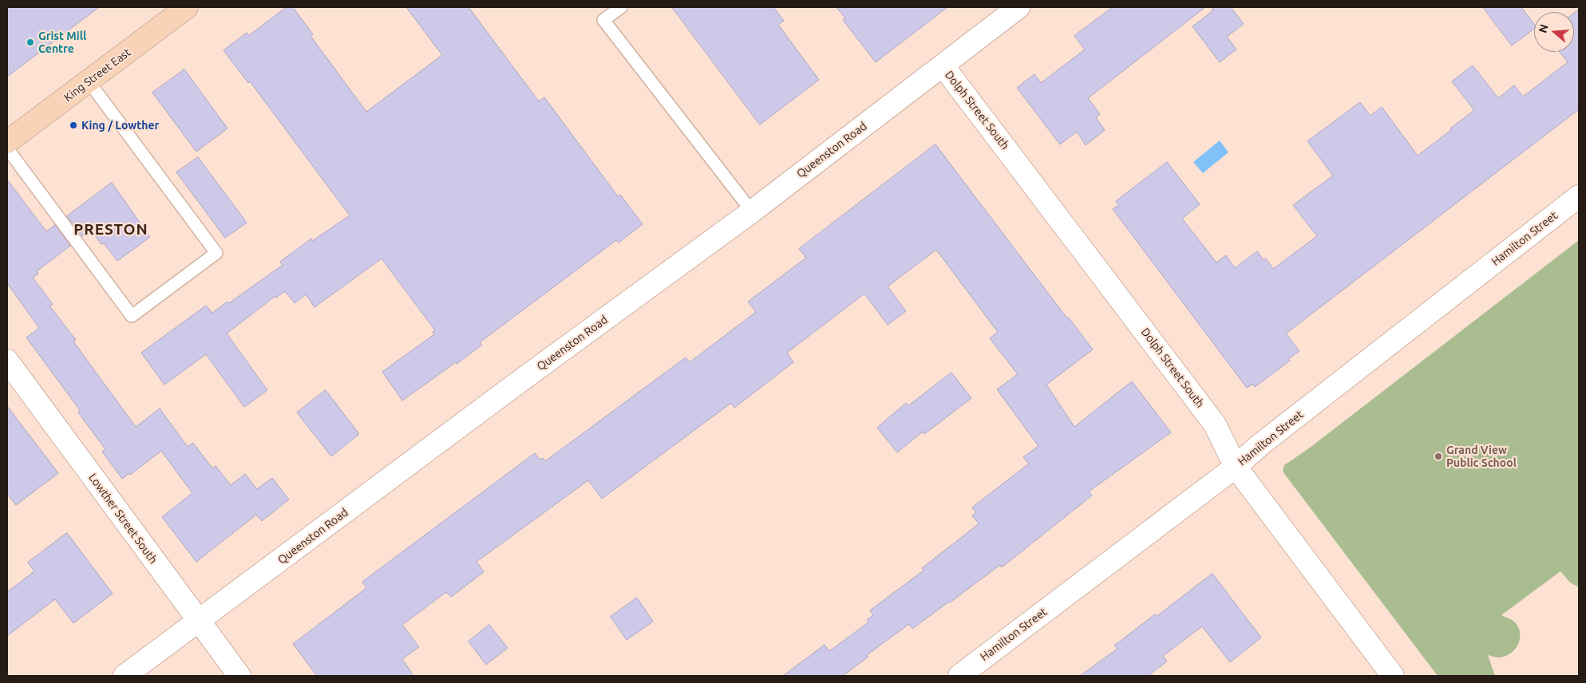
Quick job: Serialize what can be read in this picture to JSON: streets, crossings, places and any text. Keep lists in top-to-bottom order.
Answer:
{
  "streets": {
    "main road": ["King Street East"],
    "street": [
      "Dolph Street South",
      "Queenston Road",
      "Hamilton Street",
      "Lowther Street South"
    ]
  },
  "crossings": [
    ["Dolph Street South", "Queenston Road"],
    ["Dolph Street South", "Hamilton Street"],
    ["Queenston Road", "Lowther Street South"]
  ],
  "districts": ["PRESTON"],
  "places": ["Grist Mill Centre", "King / Lowther", "Grand View Public School"],
  "north": "left"
}
